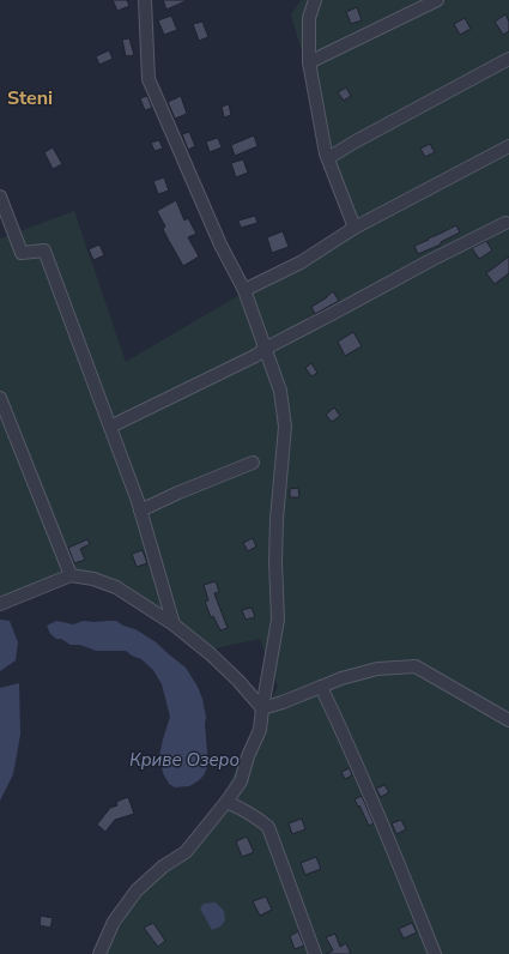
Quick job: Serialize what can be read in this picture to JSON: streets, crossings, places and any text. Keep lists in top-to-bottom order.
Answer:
{
  "districts": ["Steni"],
  "water": ["Криве Озеро"]
}
